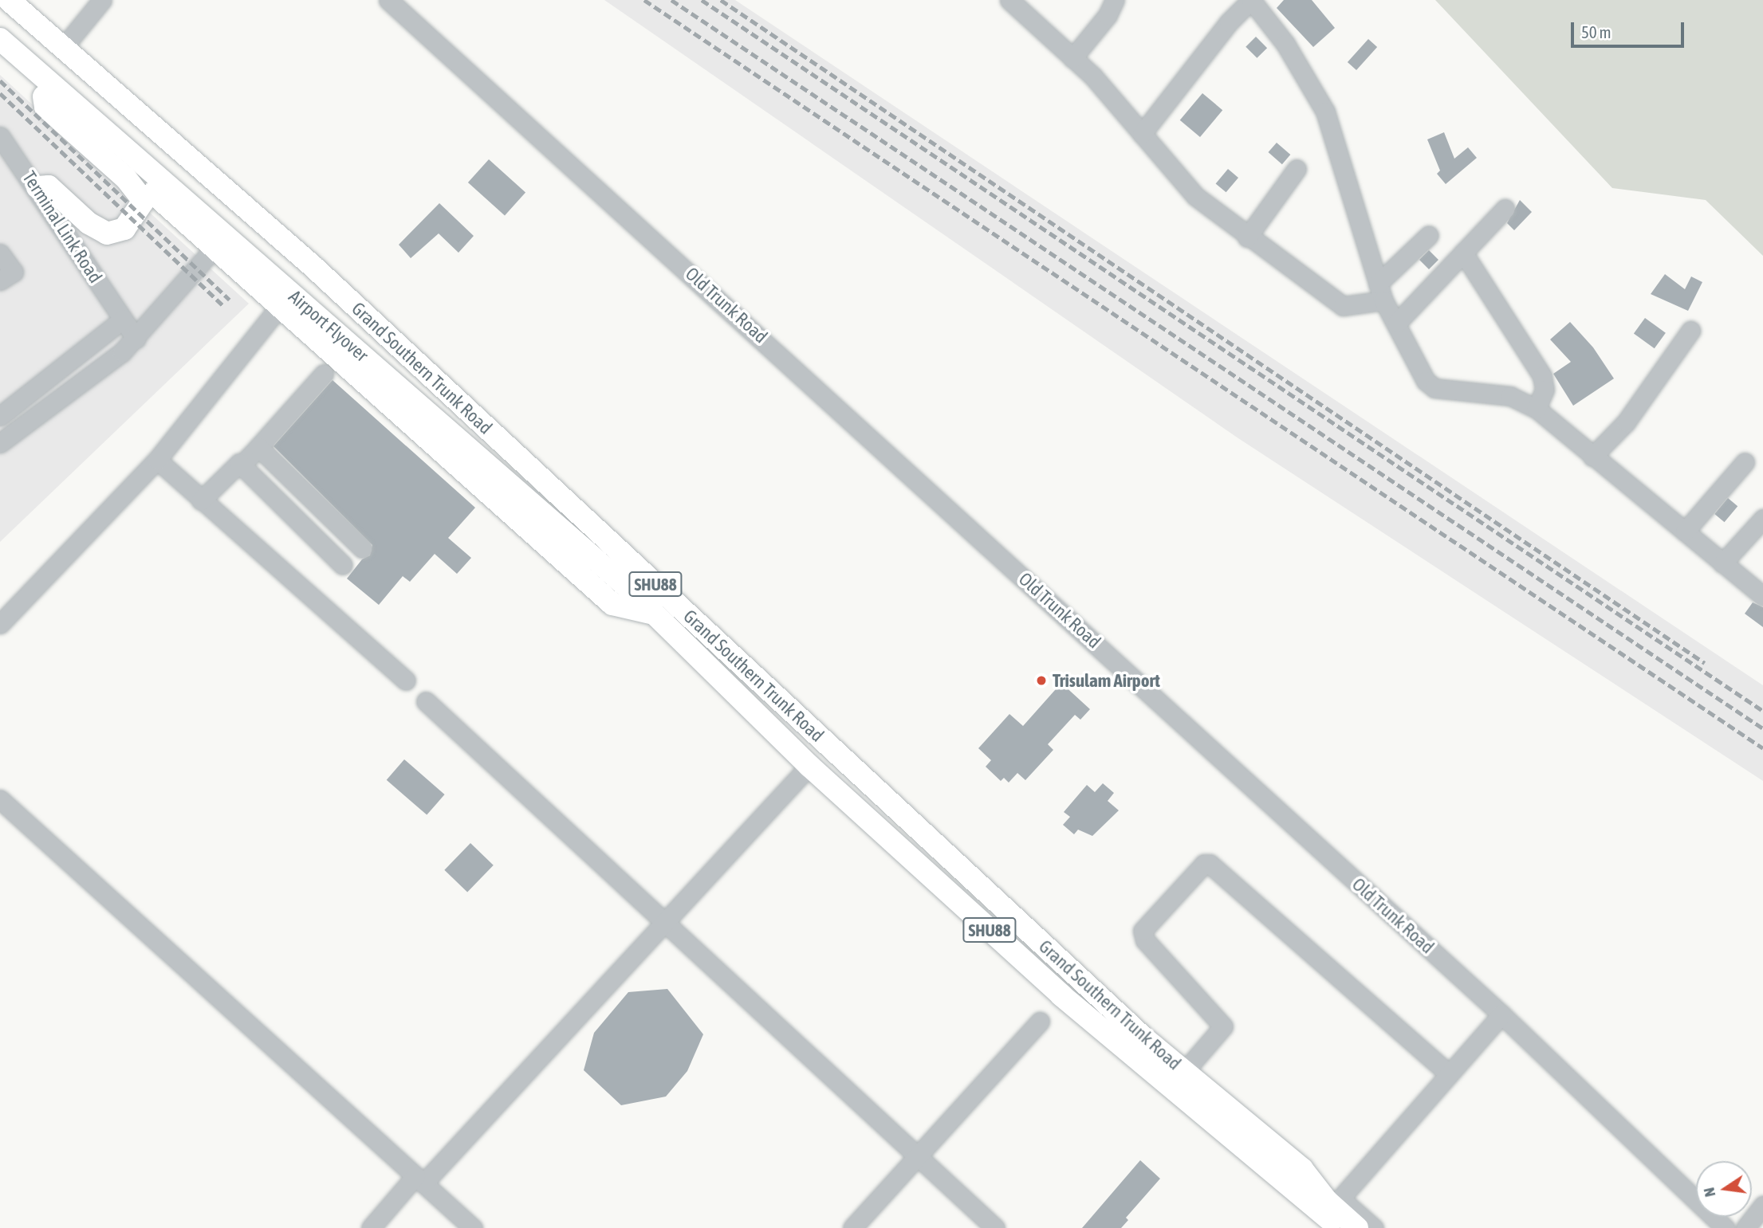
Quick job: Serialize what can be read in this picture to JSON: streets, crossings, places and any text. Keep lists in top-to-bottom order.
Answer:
{
  "streets": {
    "main road": ["Airport Flyover", "Grand Southern Trunk Road", "SHU88"],
    "street": ["Terminal Link Road", "Old Trunk Road"]
  },
  "crossings": [
    ["Airport Flyover", "Grand Southern Trunk Road"],
    ["Grand Southern Trunk Road", "SHU88"]
  ],
  "places": ["Trisulam Airport"],
  "scale_bar": "50 m",
  "north": "left"
}
